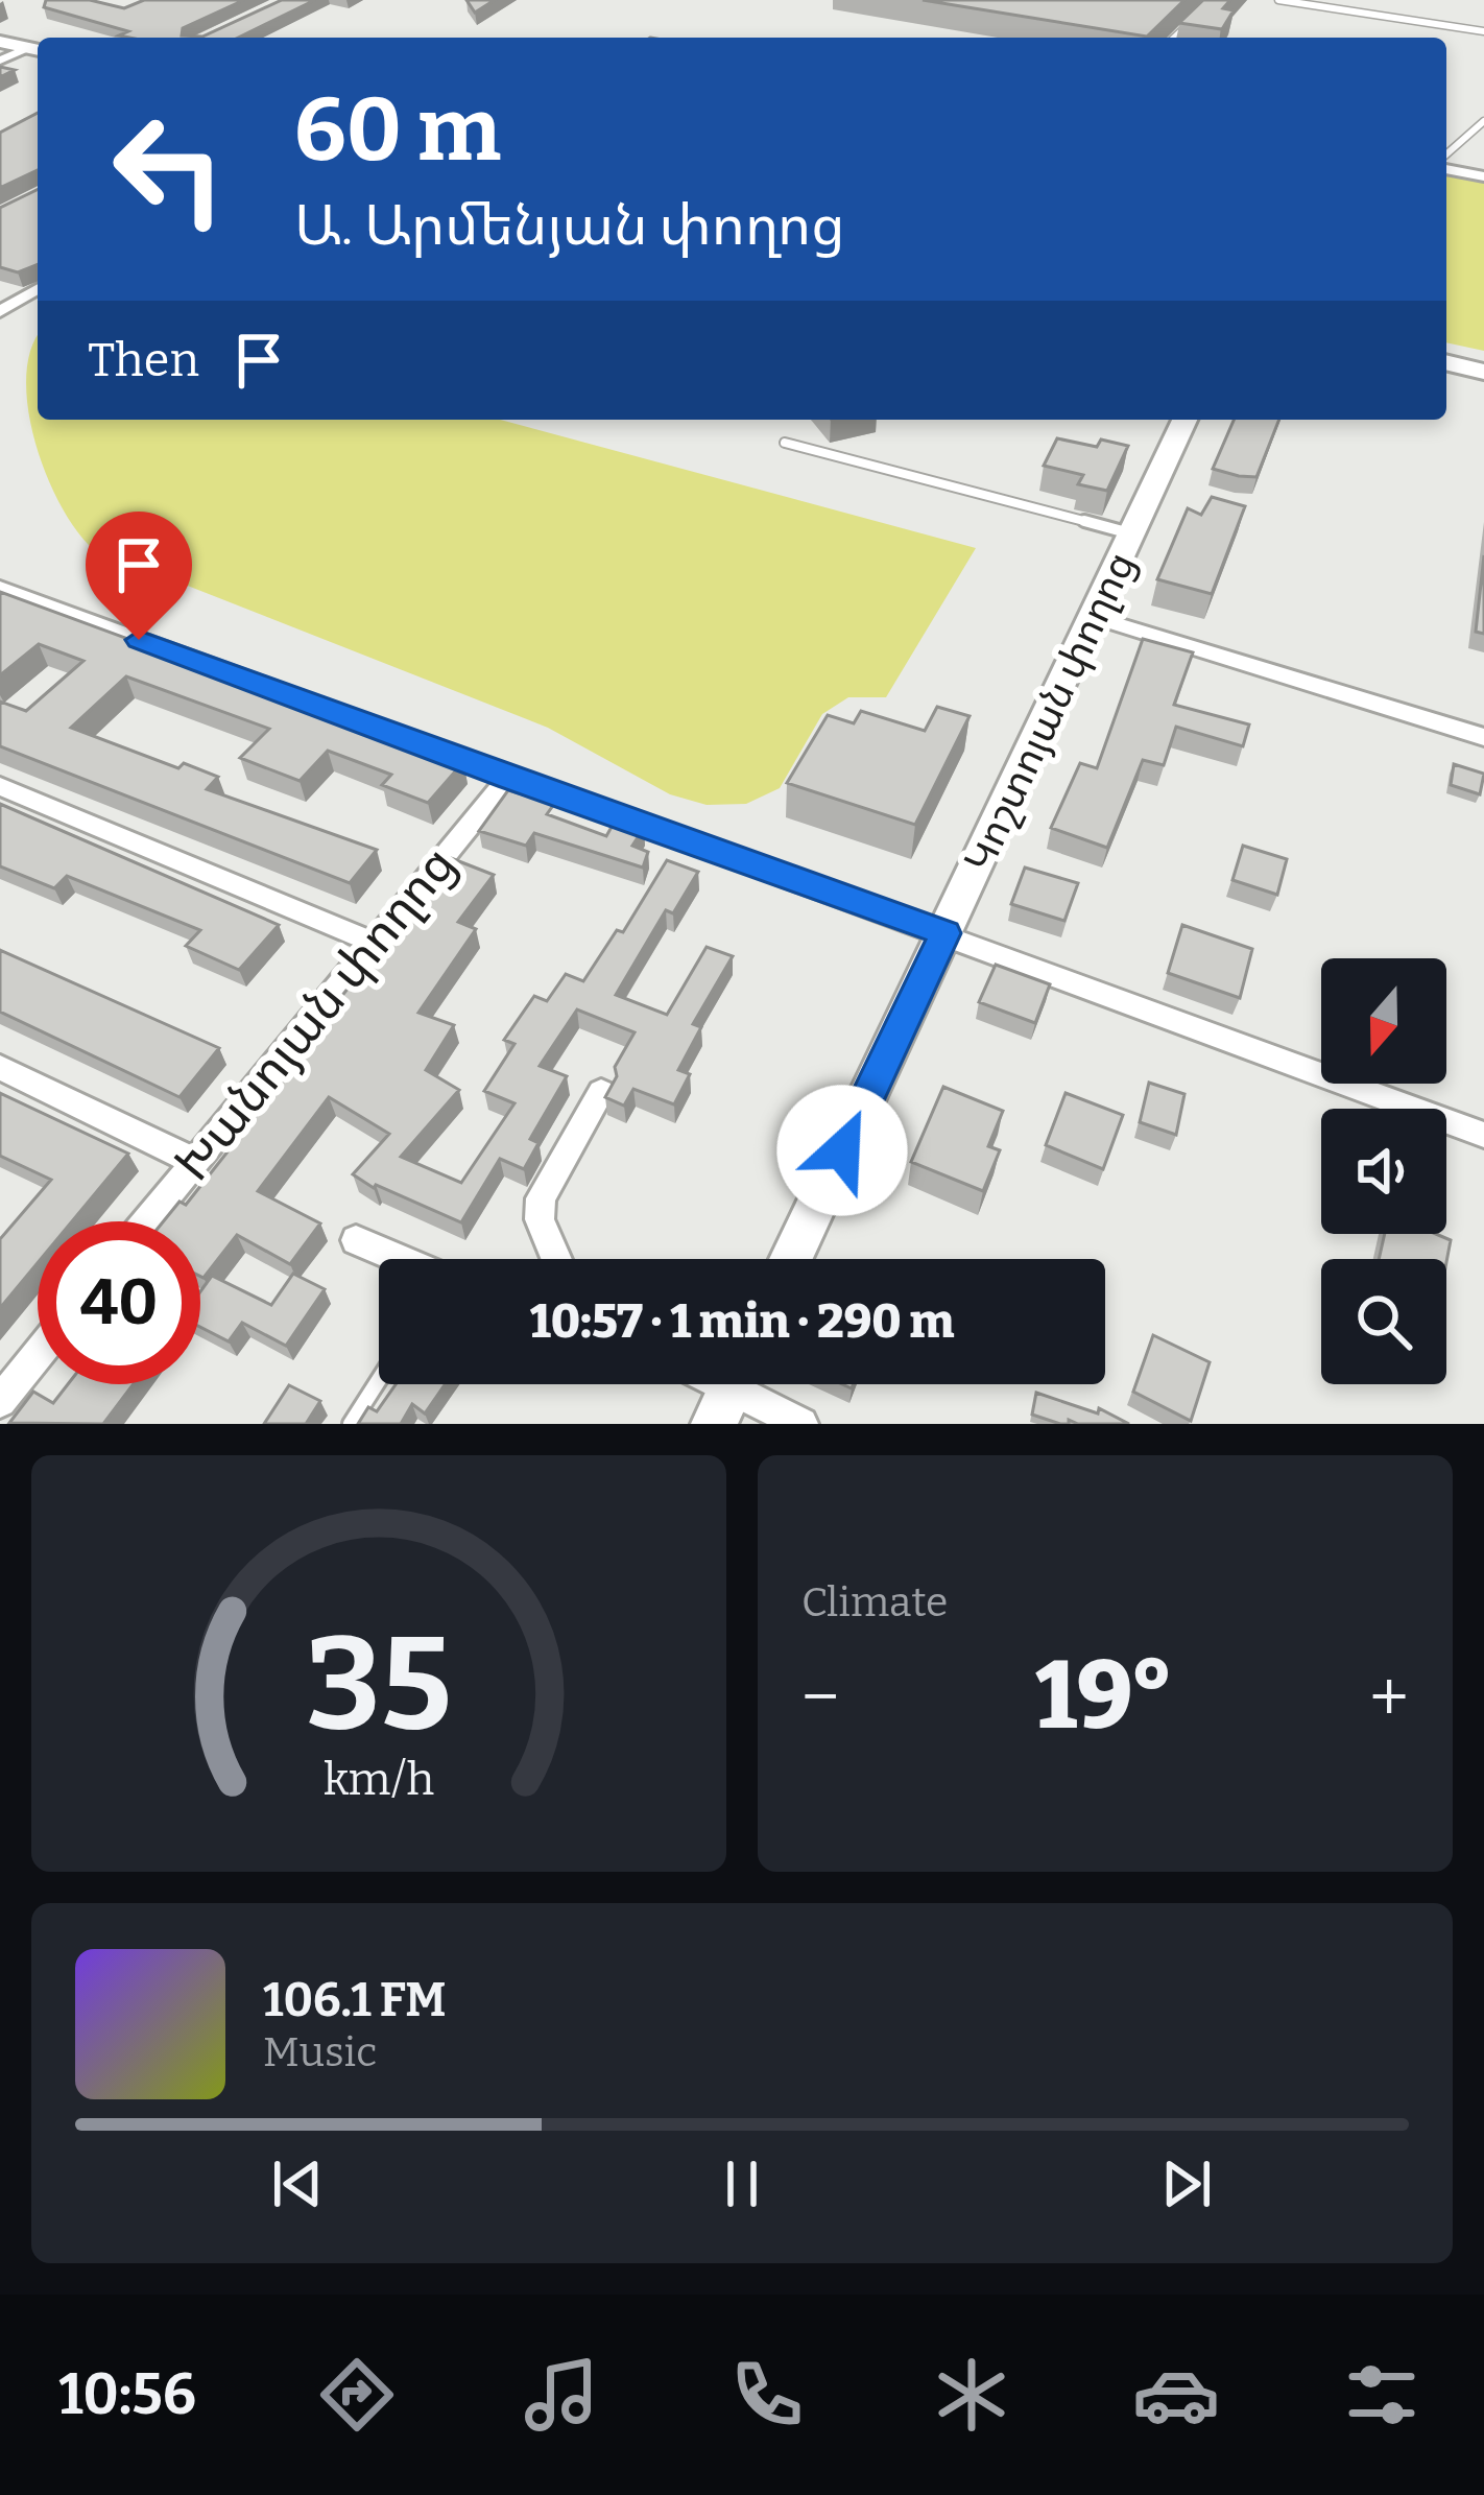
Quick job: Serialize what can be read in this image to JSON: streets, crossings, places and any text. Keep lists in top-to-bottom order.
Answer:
{
  "streets": {
    "street": ["Կոշտոյան փողոց", "Խանոյան փողոց"]
  },
  "north": "bottom",
  "page": {
    "turn": ["60 m", "Ա. Արմենյան փողոց"],
    "then": "Then",
    "limit": "40",
    "trip": "10:57 · 1 min · 290 m",
    "tile": "Climate",
    "heat": ["−", "19°", "+"],
    "song": ["106.1 FM", "Music"],
    "tabs": "10:56",
    "gauge": ["35", "km/h"]
  }
}
